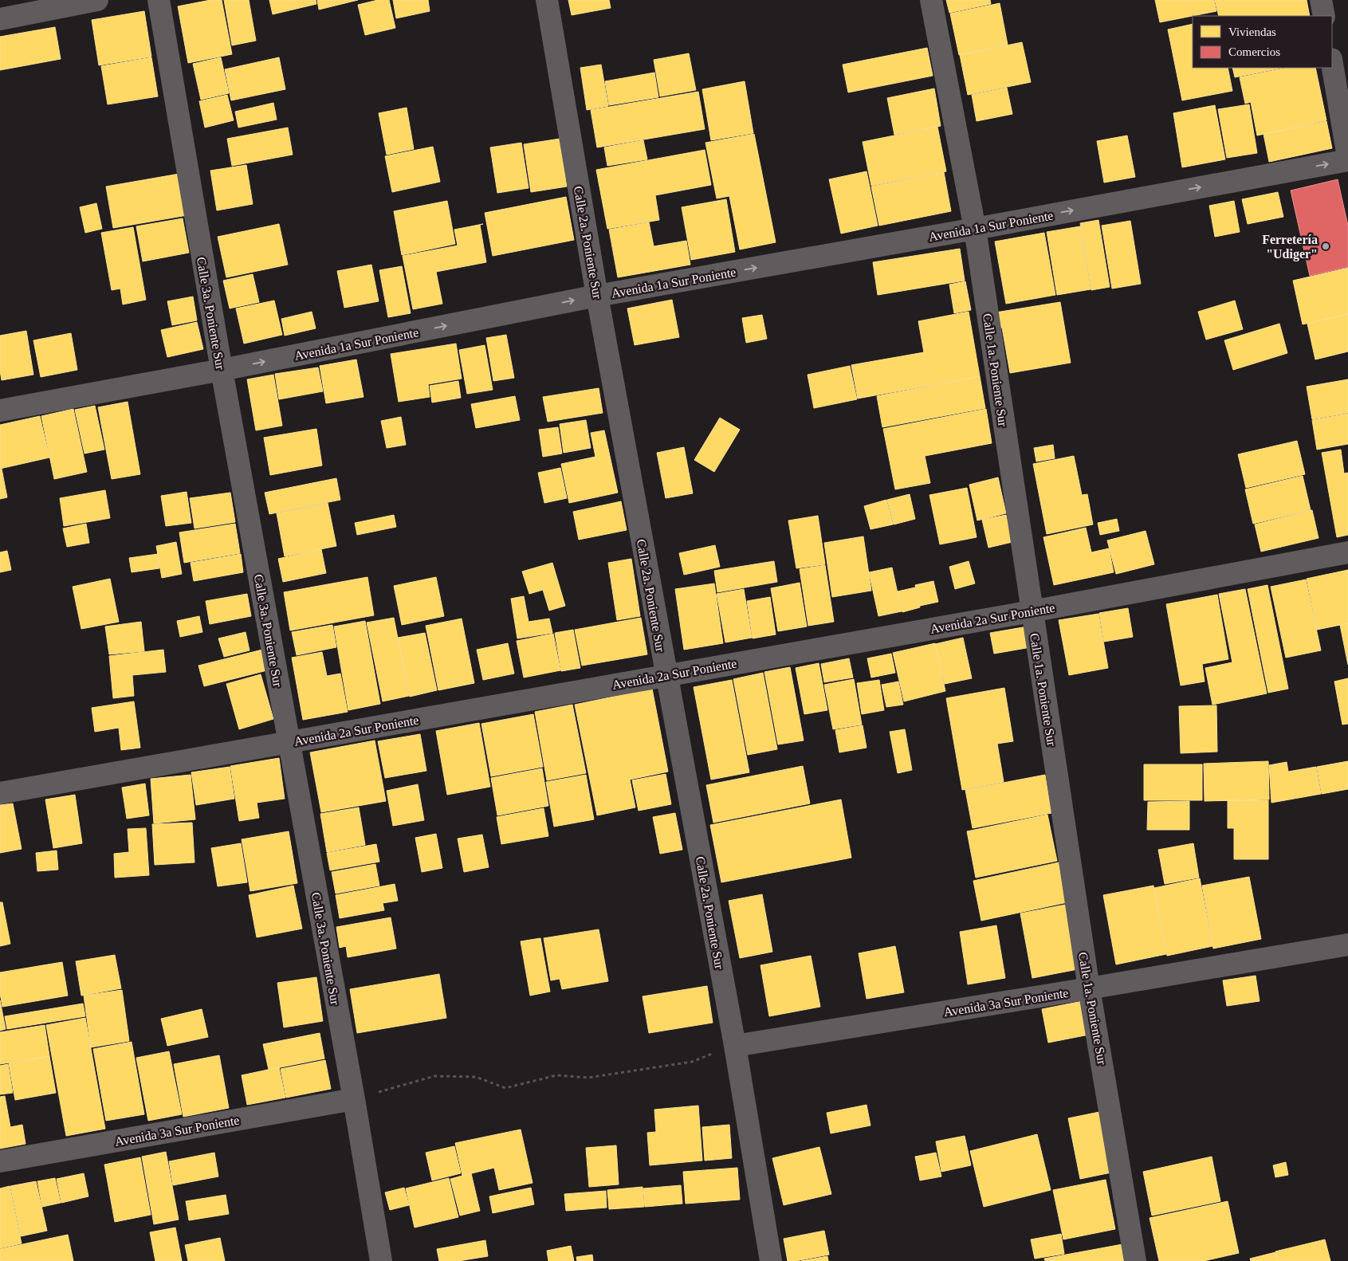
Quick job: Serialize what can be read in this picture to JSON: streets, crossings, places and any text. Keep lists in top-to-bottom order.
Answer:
{
  "streets": {
    "street": [
      "Avenida 1a Sur Poniente",
      "Calle 2a. Poniente Sur",
      "Calle 3a. Poniente Sur",
      "Calle 1a. Poniente Sur",
      "Avenida 2a Sur Poniente",
      "Avenida 3a Sur Poniente"
    ]
  },
  "crossings": [
    ["Avenida 1a Sur Poniente", "Calle 2a. Poniente Sur"],
    ["Avenida 1a Sur Poniente", "Calle 3a. Poniente Sur"],
    ["Avenida 1a Sur Poniente", "Calle 1a. Poniente Sur"],
    ["Calle 2a. Poniente Sur", "Avenida 2a Sur Poniente"],
    ["Calle 2a. Poniente Sur", "Avenida 3a Sur Poniente"],
    ["Calle 3a. Poniente Sur", "Avenida 2a Sur Poniente"],
    ["Calle 3a. Poniente Sur", "Avenida 3a Sur Poniente"],
    ["Calle 1a. Poniente Sur", "Avenida 2a Sur Poniente"],
    ["Calle 1a. Poniente Sur", "Avenida 3a Sur Poniente"]
  ],
  "one_way": ["Avenida 1a Sur Poniente"],
  "places": ["Ferretería \"Udiger\""],
  "legend": ["Viviendas", "Comercios"]
}
